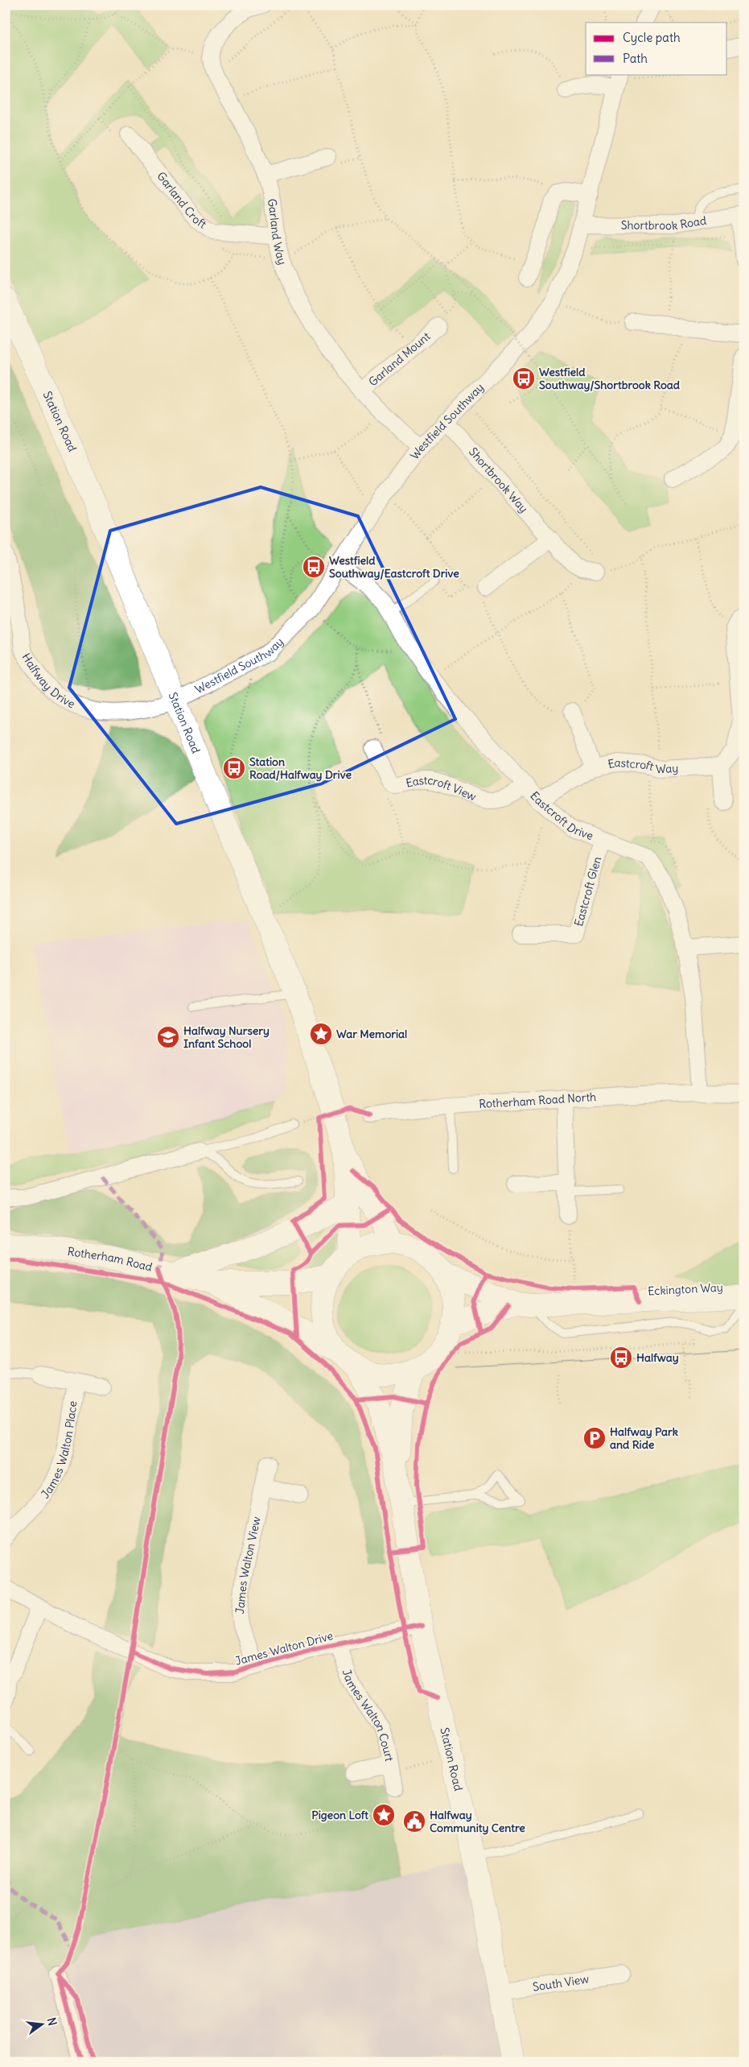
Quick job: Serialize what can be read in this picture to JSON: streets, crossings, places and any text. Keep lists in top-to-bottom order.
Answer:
{
  "streets": {
    "main road": ["Station Road", "Rotherham Road", "Eckington Way"],
    "street": [
      "Garland Croft",
      "Shortbrook Road",
      "Garland Way",
      "Garland Mount",
      "Westfield Southway",
      "Shortbrook Way",
      "Halfway Drive",
      "Eastcroft Way",
      "Eastcroft View",
      "Eastcroft Drive",
      "Eastcroft Glen",
      "Rotherham Road North",
      "James Walton Place",
      "James Walton View",
      "James Walton Drive",
      "James Walton Court",
      "South View"
    ]
  },
  "crossings": [
    ["Garland Croft", "Garland Way"],
    ["Shortbrook Road", "Westfield Southway"],
    ["Garland Way", "Garland Mount"],
    ["Garland Way", "Westfield Southway"],
    ["Station Road", "Westfield Southway"],
    ["Station Road", "Halfway Drive"],
    ["Station Road", "Rotherham Road"],
    ["Station Road", "Eckington Way"],
    ["Station Road", "James Walton Drive"],
    ["Station Road", "South View"],
    ["Westfield Southway", "Shortbrook Way"],
    ["Westfield Southway", "Halfway Drive"],
    ["Westfield Southway", "Eastcroft Drive"],
    ["Eastcroft Way", "Eastcroft Drive"],
    ["Eastcroft View", "Eastcroft Drive"],
    ["Eastcroft Drive", "Eastcroft Glen"],
    ["Eastcroft Drive", "Rotherham Road North"],
    ["Rotherham Road", "Eckington Way"],
    ["James Walton View", "James Walton Drive"],
    ["James Walton Drive", "James Walton Court"]
  ],
  "places": {
    "bus stop": [
      "Westfield Southway/Shortbrook Road",
      "Westfield Southway/Eastcroft Drive",
      "Station Road/Halfway Drive",
      "Halfway"
    ],
    "place": ["War Memorial", "Pigeon Loft"],
    "school or university": ["Halfway Nursery Infant School"],
    "parking": ["Halfway Park and Ride"],
    "public building": ["Halfway Community Centre"]
  },
  "legend": ["Cycle path", "Path"],
  "north": "right"
}
